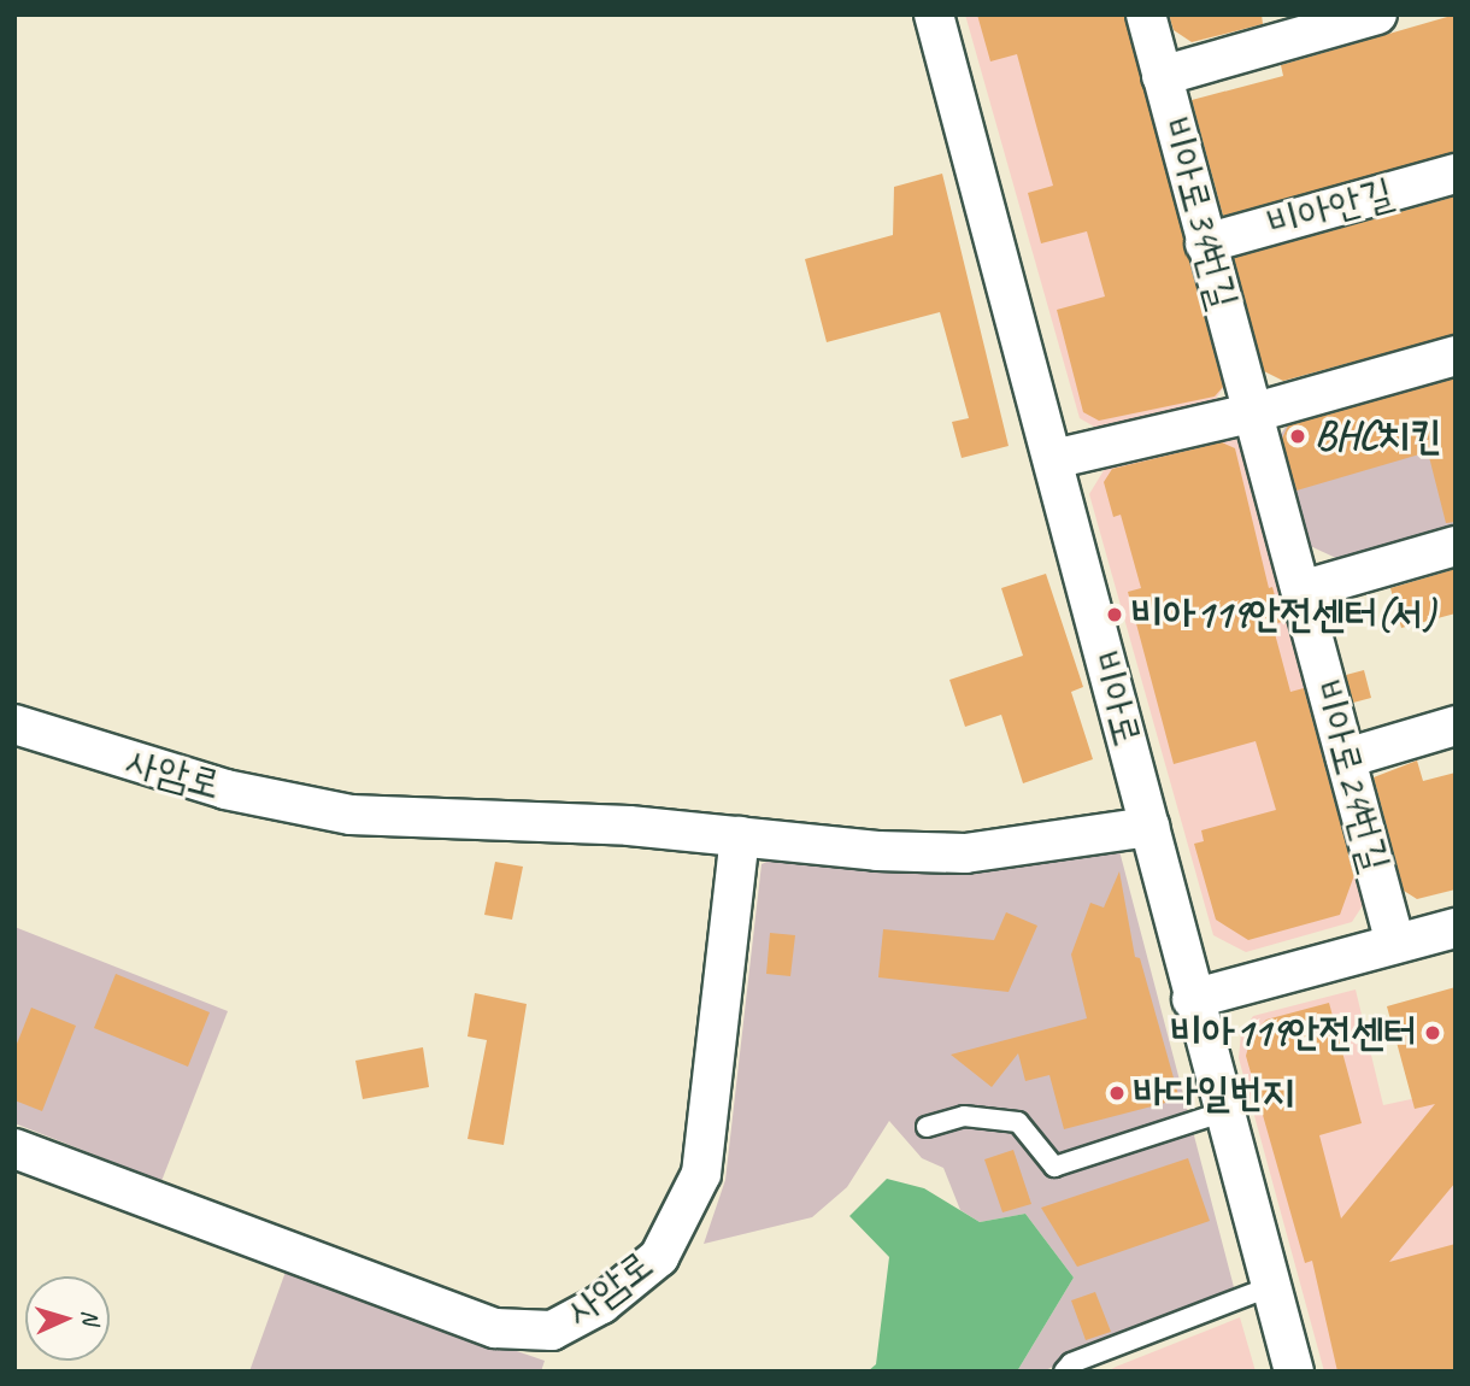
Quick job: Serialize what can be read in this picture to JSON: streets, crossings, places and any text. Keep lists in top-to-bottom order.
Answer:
{
  "streets": {
    "street": [
      "비아안길",
      "비아로34번길",
      "비아로",
      "사암로",
      "비아로24번길"
    ]
  },
  "crossings": [
    ["비아안길", "비아로34번길"],
    ["비아로34번길", "비아로24번길"],
    ["비아로", "사암로"]
  ],
  "places": [
    "BHC치킨",
    "비아119안전센터(서)",
    "비아119안전센터",
    "바다일번지"
  ],
  "north": "right"
}
